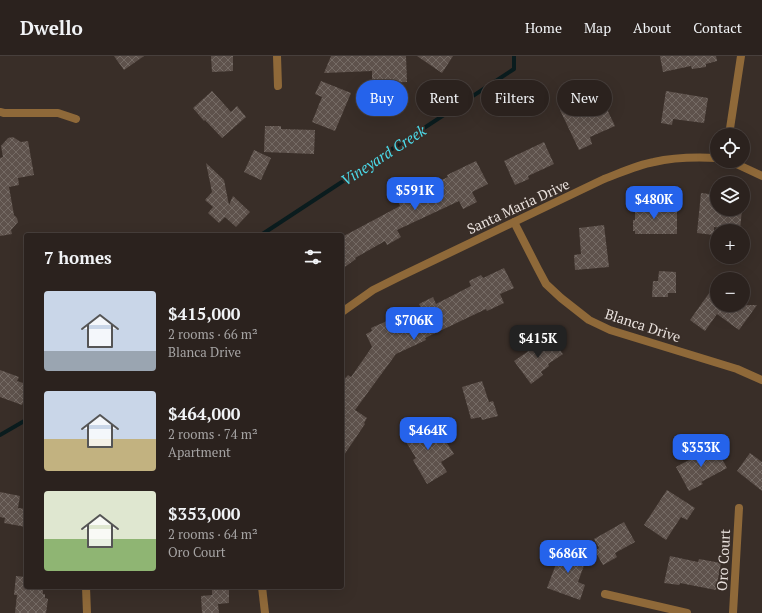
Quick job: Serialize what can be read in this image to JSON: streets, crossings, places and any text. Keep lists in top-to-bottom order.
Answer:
{
  "streets": {
    "street": ["Santa Maria Drive", "Blanca Drive", "Oro Court"]
  },
  "crossings": [
    ["Santa Maria Drive", "Blanca Drive"]
  ],
  "water": ["Vineyard Creek"],
  "page": {
    "header": "Dwello",
    "nav": [
      "Home",
      "Map",
      "About",
      "Contact"
    ],
    "chip": [
      "Buy",
      "Rent",
      "Filters",
      "New"
    ],
    "map_buttons": ["+", "−"],
    "price": [
      "$591K",
      "$480K",
      "$706K",
      "$415K",
      "$464K",
      "$353K",
      "$686K"
    ],
    "heading": "7 homes",
    "list": [
      {
        "name": "$415,000",
        "note": "2 rooms · 66 m² · Blanca Drive"
      },
      {
        "name": "$464,000",
        "note": "2 rooms · 74 m² · Apartment"
      },
      {
        "name": "$353,000",
        "note": "2 rooms · 64 m² · Oro Court"
      }
    ]
  }
}
